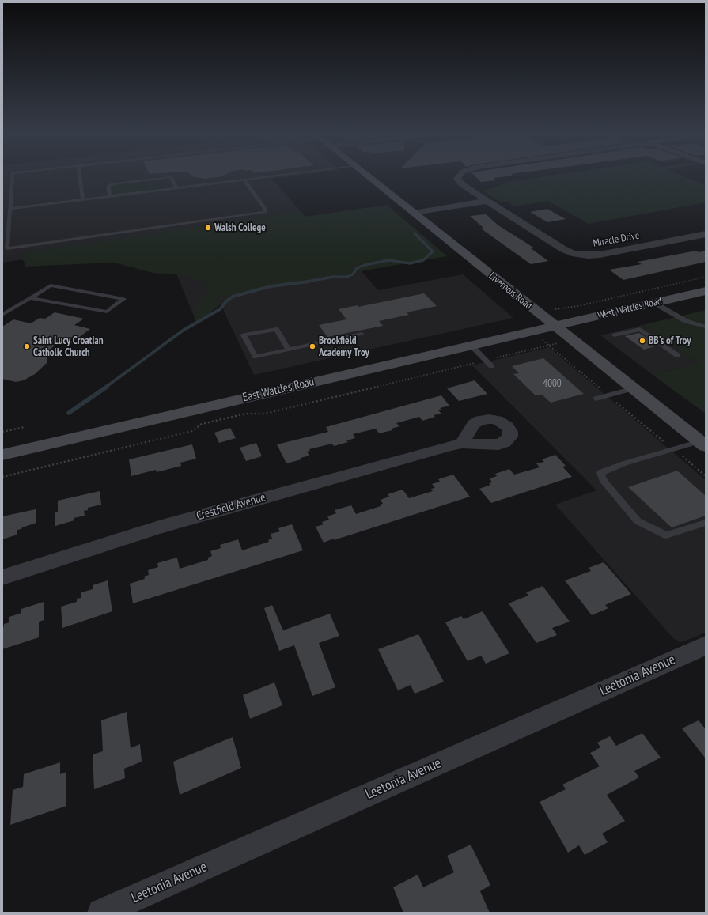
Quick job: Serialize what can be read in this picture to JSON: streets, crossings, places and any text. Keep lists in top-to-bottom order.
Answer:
{
  "streets": {
    "main road": ["Livernois Road", "West Wattles Road", "East Wattles Road"],
    "street": ["Miracle Drive", "Crestfield Avenue", "Leetonia Avenue"]
  },
  "crossings": [
    ["Livernois Road", "West Wattles Road"],
    ["Livernois Road", "East Wattles Road"],
    ["West Wattles Road", "East Wattles Road"]
  ],
  "places": [
    "Walsh College",
    "BB's of Troy",
    "Saint Lucy Croatian Catholic Church",
    "Brookfield Academy Troy"
  ],
  "house_numbers": ["4000"]
}
